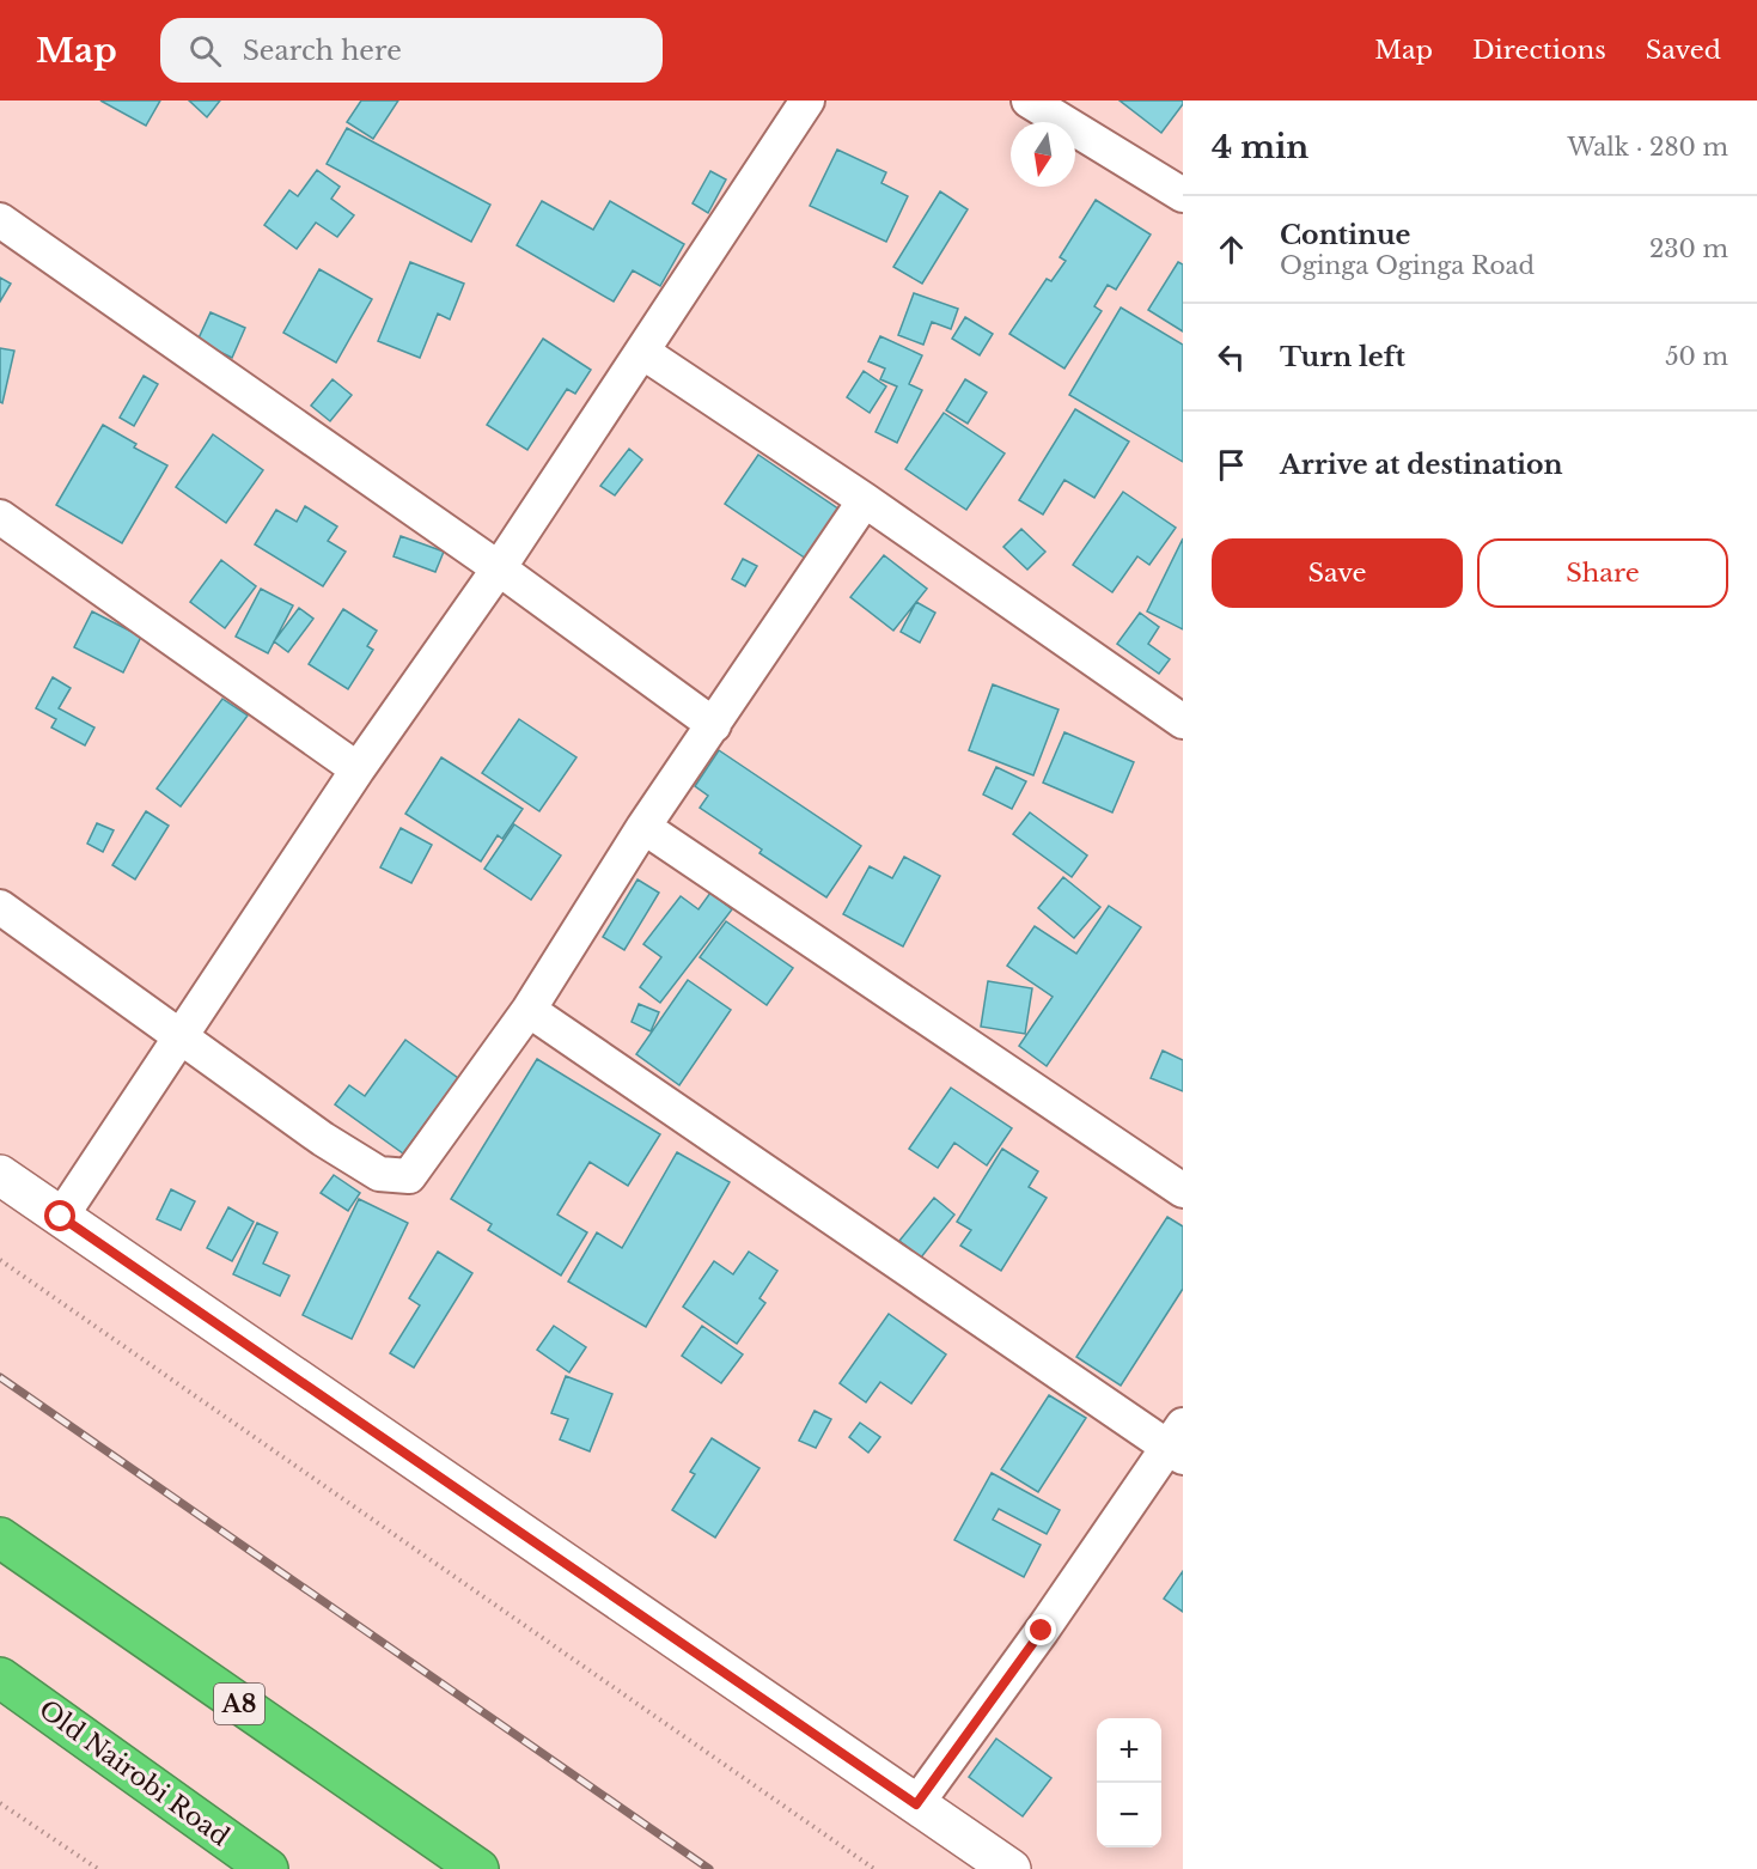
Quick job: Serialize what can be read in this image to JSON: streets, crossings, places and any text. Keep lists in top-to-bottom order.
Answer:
{
  "streets": {
    "highway": ["A8", "Old Nairobi Road"]
  },
  "north": "bottom",
  "page": {
    "header": "Map",
    "search": "Search here",
    "nav": ["Map", "Directions", "Saved"],
    "heading": ["4 min", "Walk · 280 m"],
    "list": [
      ["Continue", "Oginga Oginga Road", "230 m"],
      ["Turn left", "50 m"],
      "Arrive at destination"
    ],
    "buttons": ["Save", "Share"],
    "map_buttons": ["+", "−"]
  }
}
